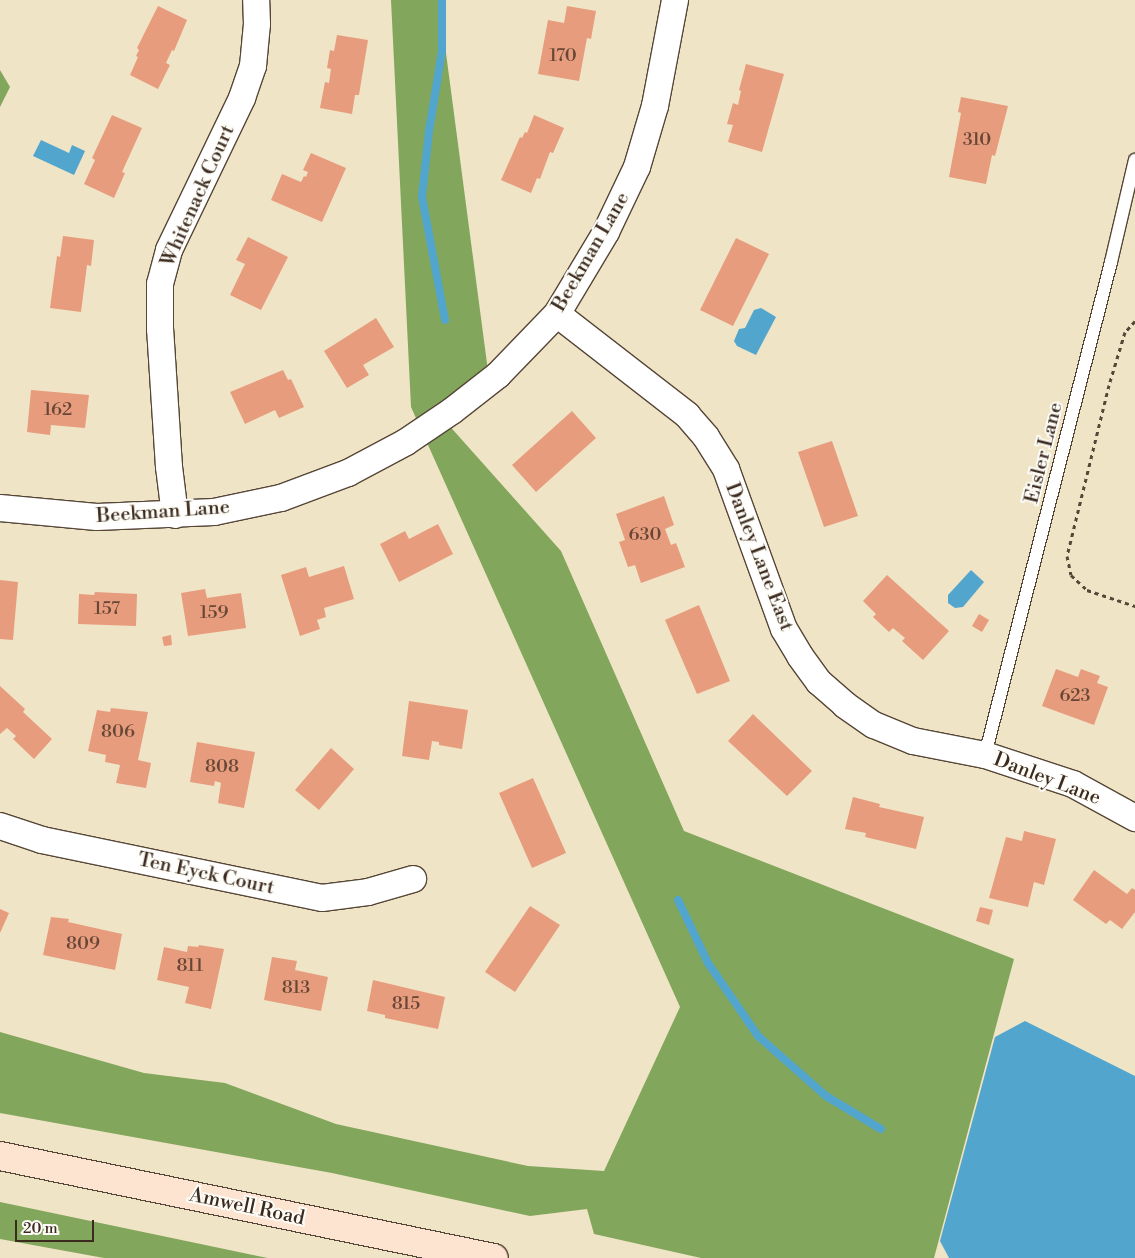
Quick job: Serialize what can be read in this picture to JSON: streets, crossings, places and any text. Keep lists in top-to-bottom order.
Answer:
{
  "streets": {
    "main road": ["Amwell Road"],
    "street": [
      "Whitenack Court",
      "Beekman Lane",
      "Danley Lane East",
      "Danley Lane",
      "Ten Eyck Court"
    ],
    "lane": ["Eisler Lane"]
  },
  "crossings": [
    ["Whitenack Court", "Beekman Lane"],
    ["Beekman Lane", "Danley Lane East"],
    ["Eisler Lane", "Danley Lane East"],
    ["Eisler Lane", "Danley Lane"],
    ["Danley Lane East", "Danley Lane"]
  ],
  "house_numbers": [
    "170",
    "310",
    "162",
    "630",
    "157",
    "159",
    "623",
    "806",
    "808",
    "809",
    "811",
    "813",
    "815"
  ],
  "scale_bar": "20 m"
}
